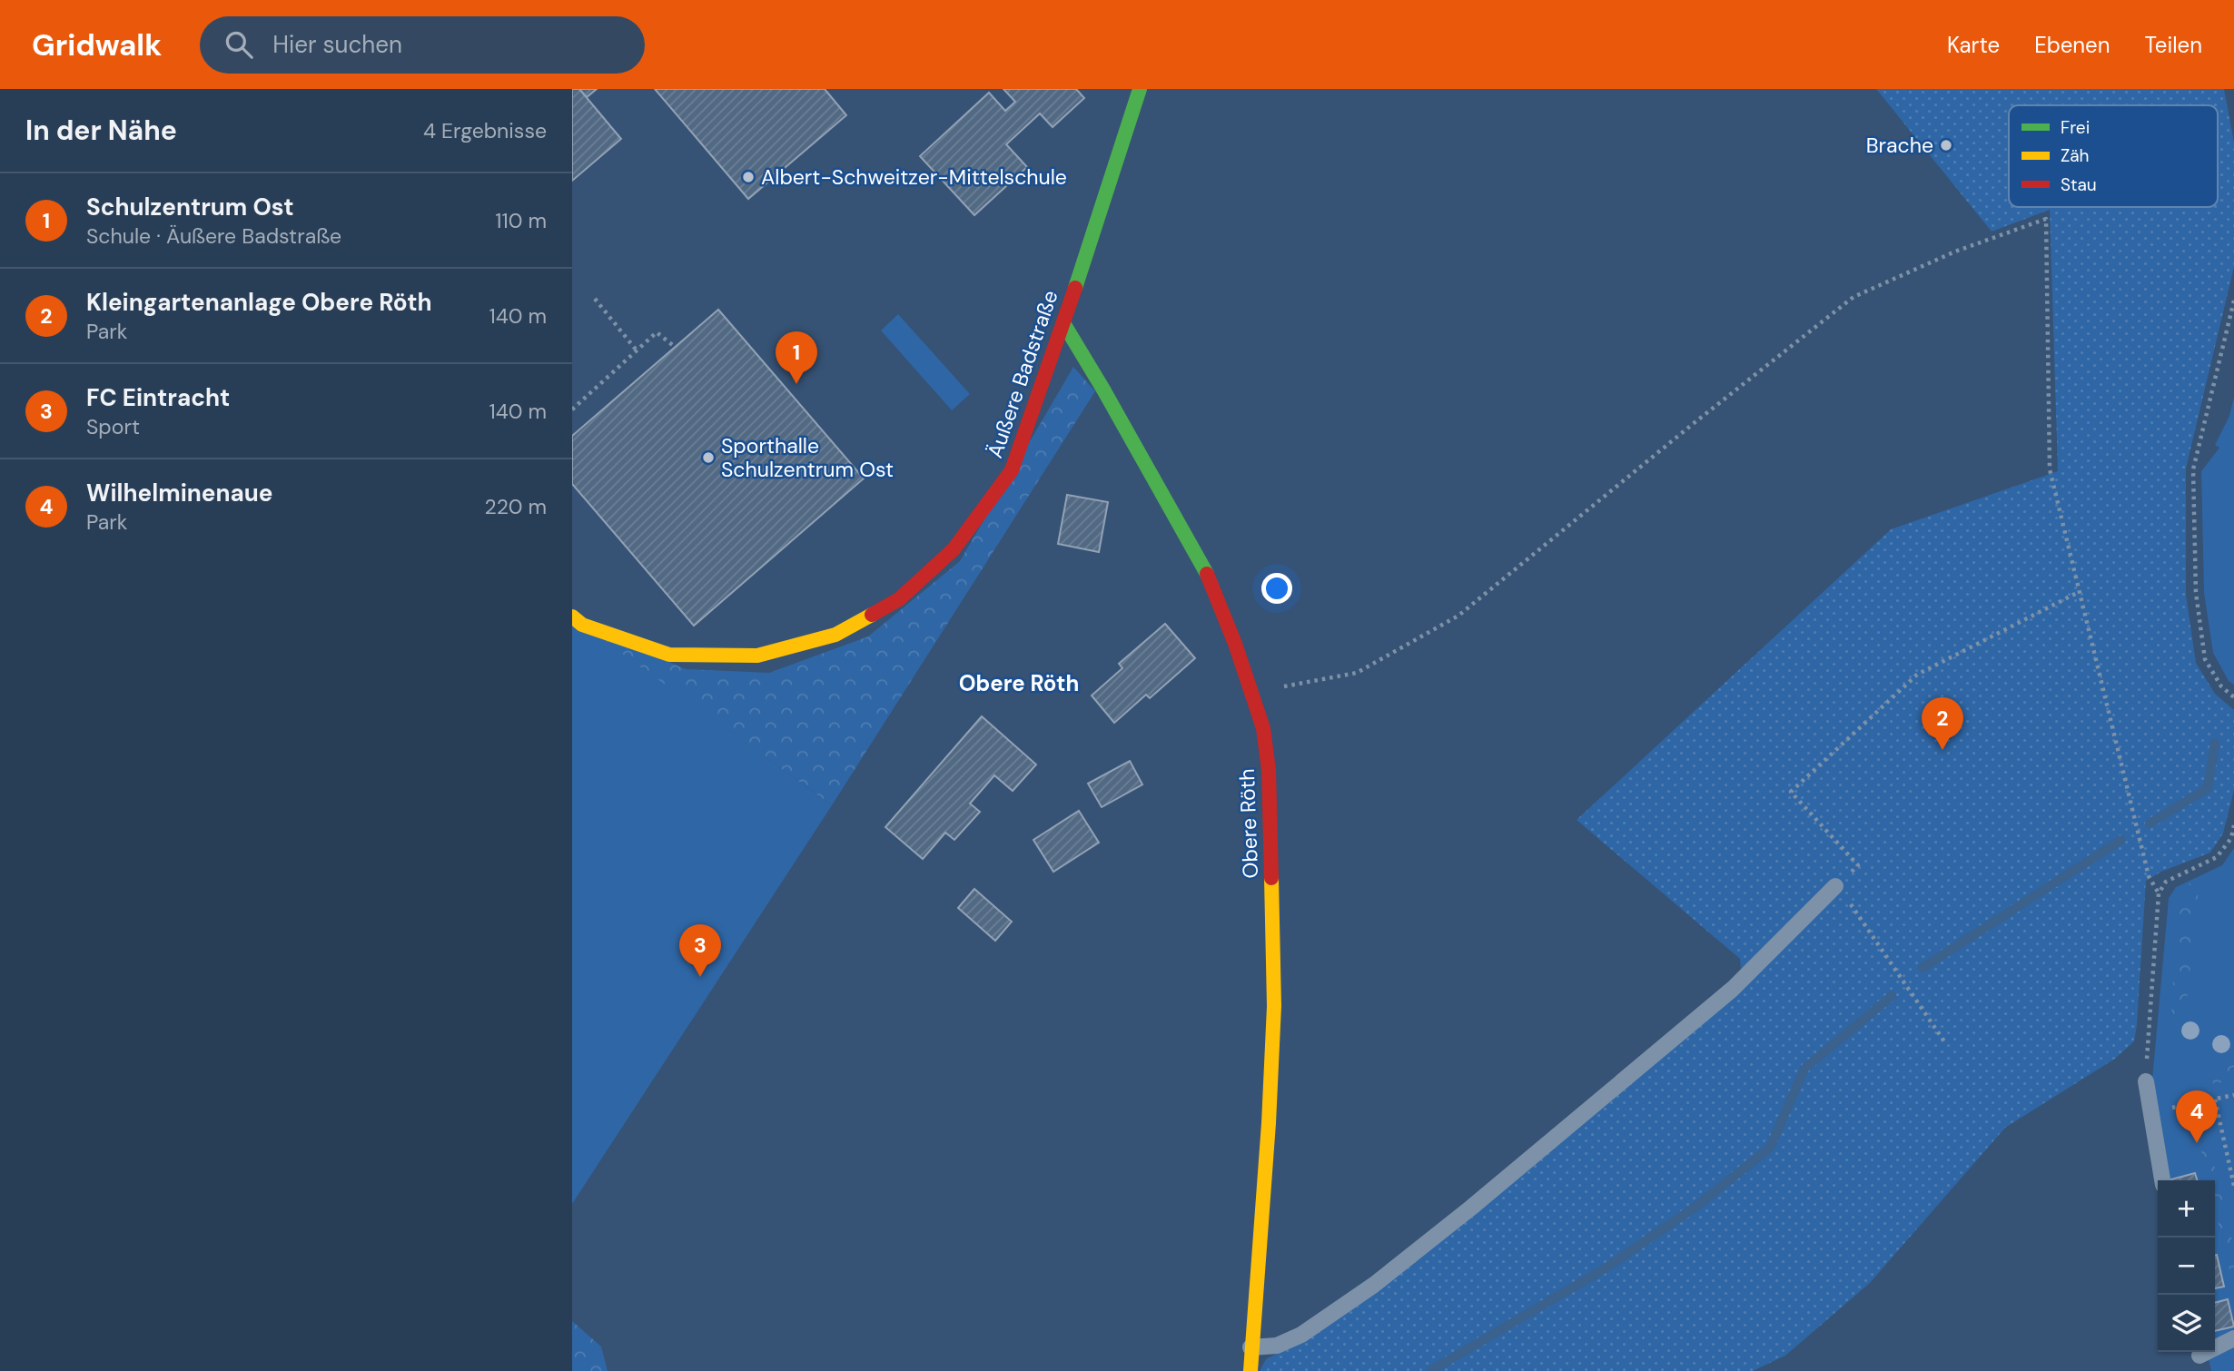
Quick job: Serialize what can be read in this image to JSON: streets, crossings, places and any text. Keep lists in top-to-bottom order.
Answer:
{
  "streets": {
    "street": ["Äußere Badstraße", "Obere Röth"]
  },
  "crossings": [
    ["Äußere Badstraße", "Obere Röth"]
  ],
  "districts": ["Obere Röth"],
  "places": ["Brache", "Albert-Schweitzer-Mittelschule", "Sporthalle Schulzentrum Ost"],
  "legend": ["Frei", "Zäh", "Stau"],
  "page": {
    "header": "Gridwalk",
    "search": "Hier suchen",
    "nav": ["Karte", "Ebenen", "Teilen"],
    "heading": ["In der Nähe", "4 Ergebnisse"],
    "list": [
      {
        "mark": "1",
        "name": "Schulzentrum Ost",
        "note": "Schule · Äußere Badstraße",
        "value": "110 m"
      },
      {
        "mark": "2",
        "name": "Kleingartenanlage Obere Röth",
        "note": "Park",
        "value": "140 m"
      },
      {
        "mark": "3",
        "name": "FC Eintracht",
        "note": "Sport",
        "value": "140 m"
      },
      {
        "mark": "4",
        "name": "Wilhelminenaue",
        "note": "Park",
        "value": "220 m"
      }
    ],
    "pins": [
      "1",
      "2",
      "3",
      "4"
    ],
    "map_buttons": ["+", "−"]
  }
}
